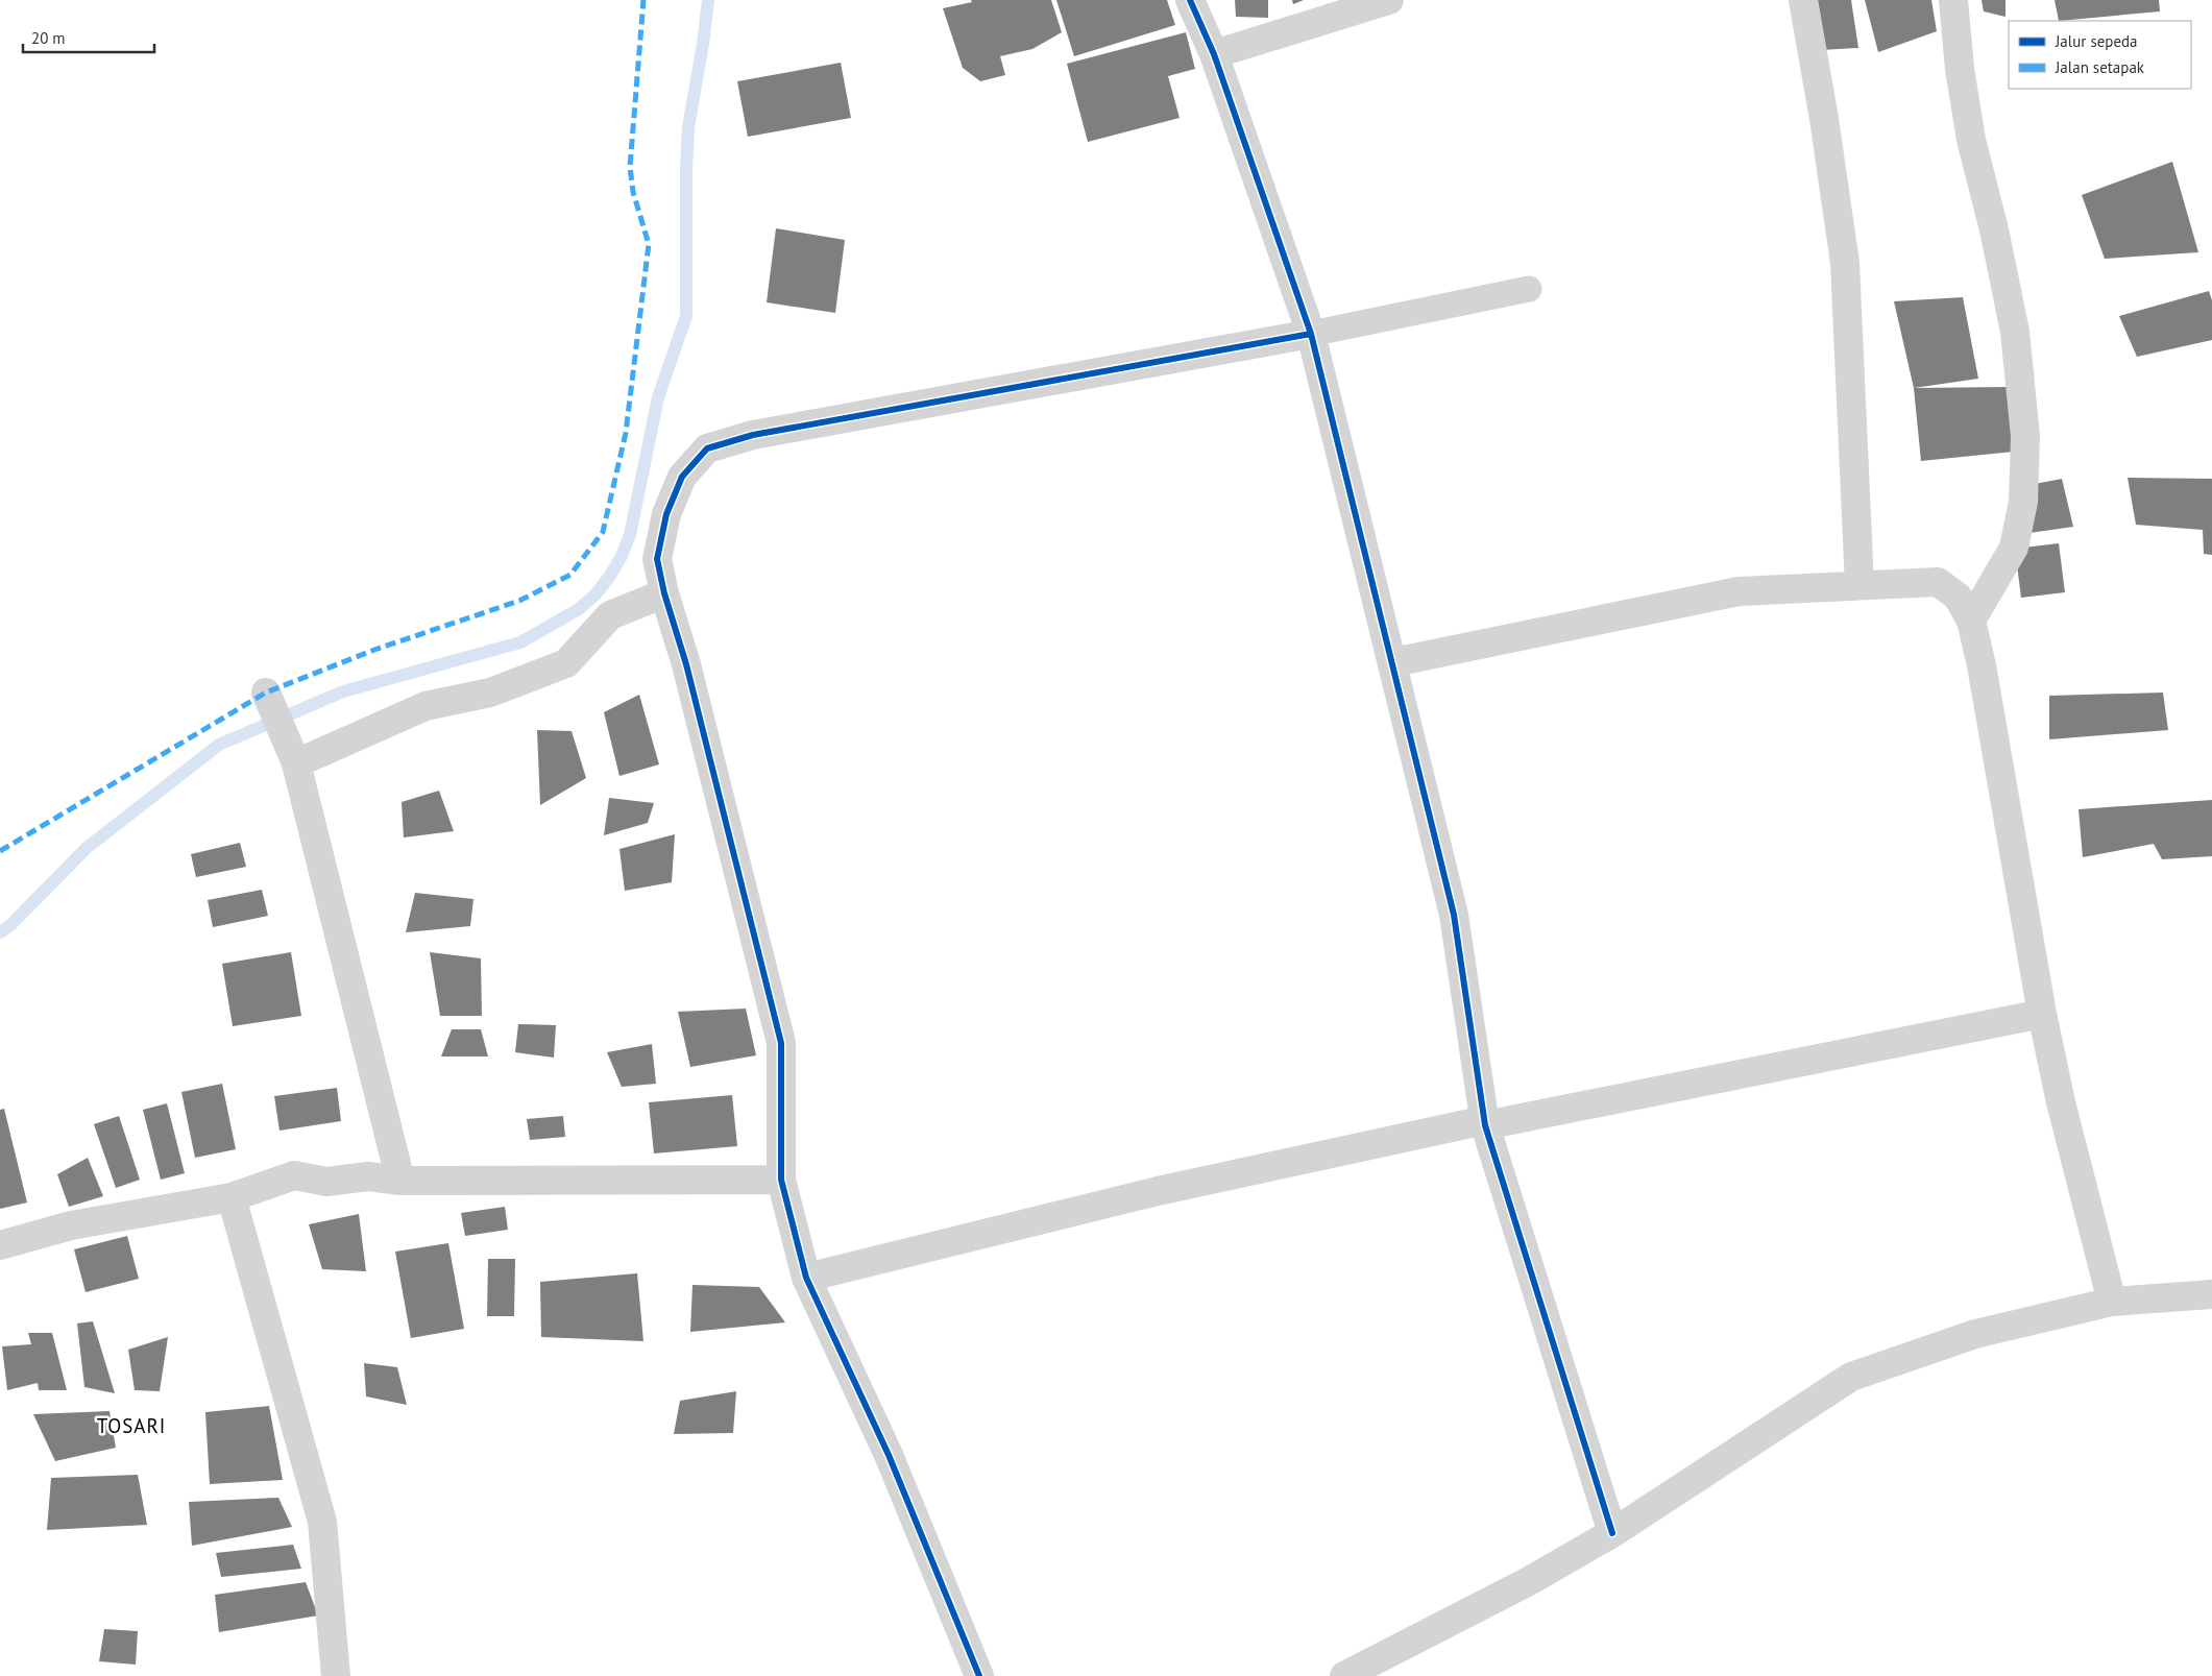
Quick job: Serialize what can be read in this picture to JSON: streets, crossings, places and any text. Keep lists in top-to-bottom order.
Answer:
{
  "districts": ["TOSARI"],
  "legend": ["Jalur sepeda", "Jalan setapak"],
  "scale_bar": "20 m"
}
